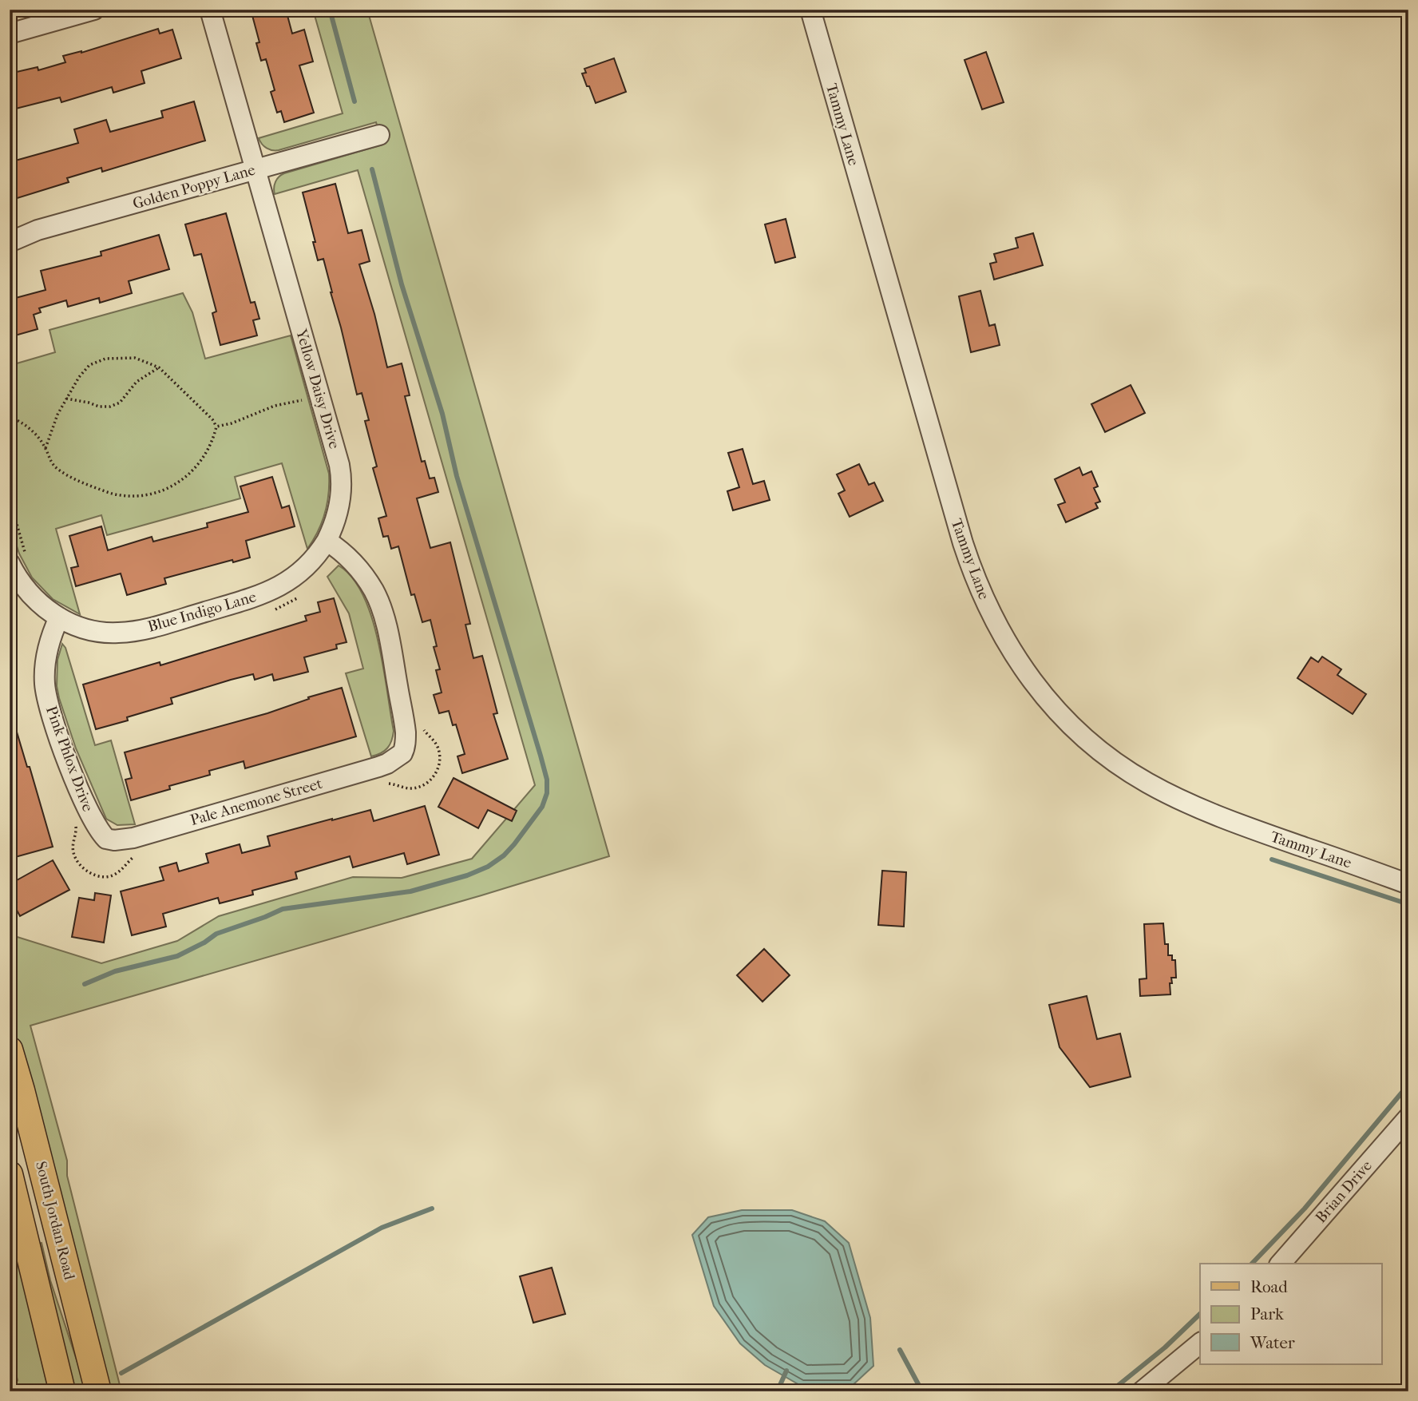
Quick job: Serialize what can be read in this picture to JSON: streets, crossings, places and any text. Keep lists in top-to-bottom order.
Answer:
{
  "streets": {
    "main road": ["South Jordan Road"],
    "street": [
      "Tammy Lane",
      "Golden Poppy Lane",
      "Yellow Daisy Drive",
      "Blue Indigo Lane",
      "Pink Phlox Drive",
      "Pale Anemone Street",
      "Brian Drive"
    ]
  },
  "crossings": [
    ["Golden Poppy Lane", "Yellow Daisy Drive"],
    ["Yellow Daisy Drive", "Blue Indigo Lane"],
    ["Yellow Daisy Drive", "Pale Anemone Street"],
    ["Blue Indigo Lane", "Pink Phlox Drive"],
    ["Blue Indigo Lane", "Pale Anemone Street"],
    ["Pink Phlox Drive", "Pale Anemone Street"]
  ],
  "legend": ["Road", "Park", "Water"]
}
